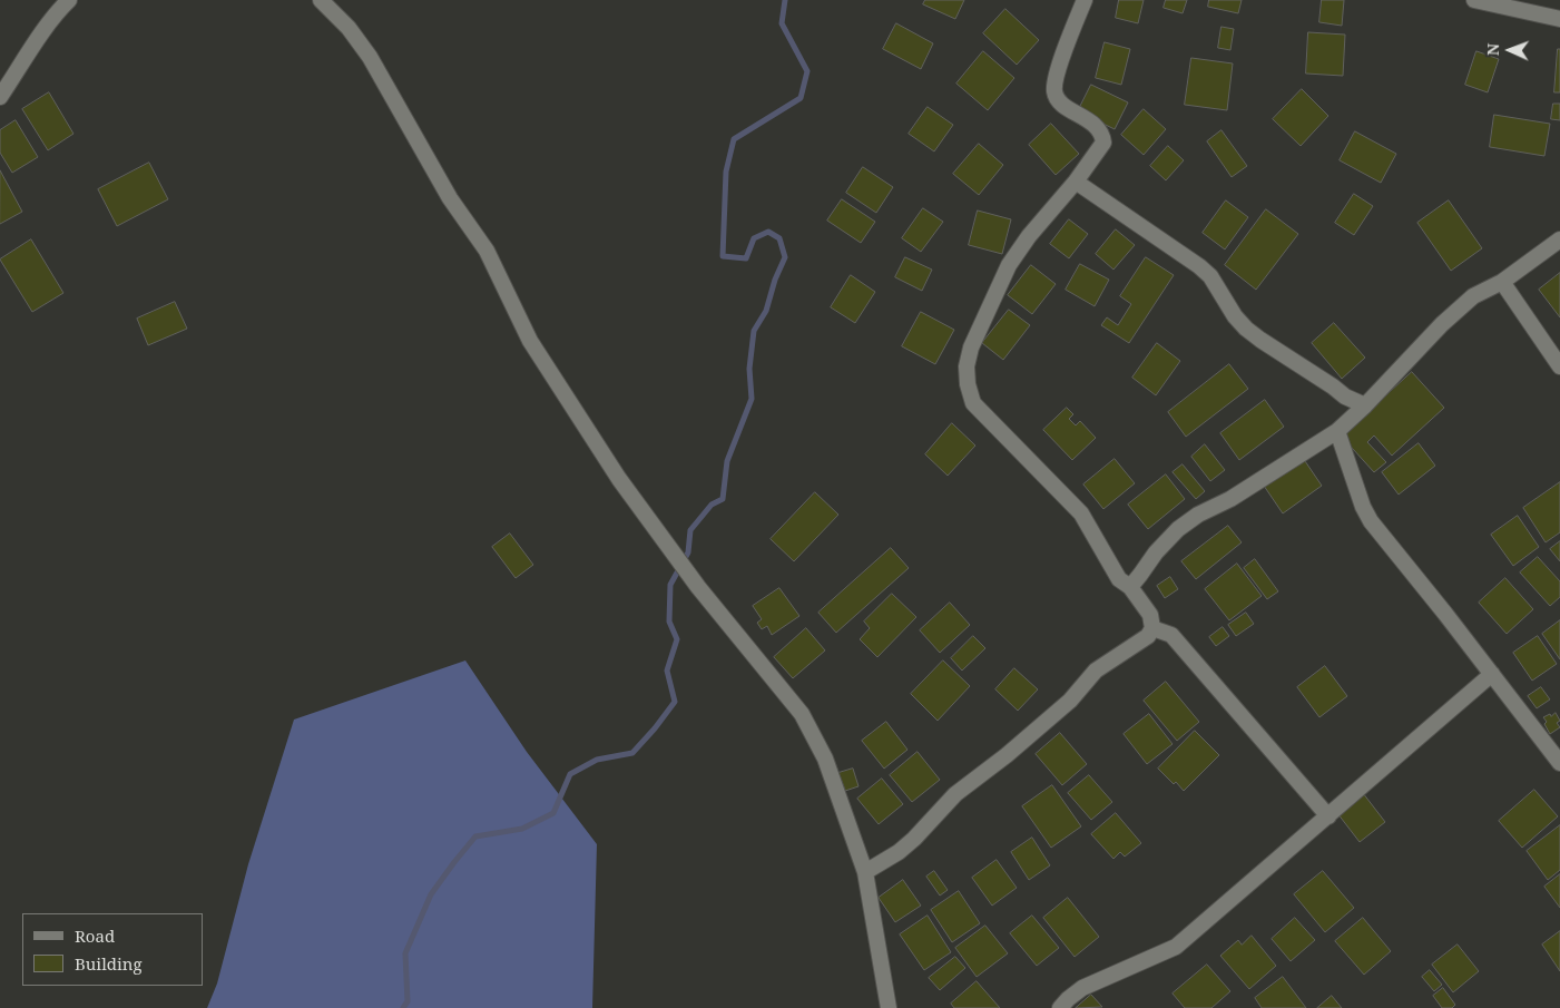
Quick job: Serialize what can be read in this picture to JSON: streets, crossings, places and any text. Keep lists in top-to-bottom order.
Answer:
{
  "legend": ["Road", "Building"],
  "north": "left"
}
